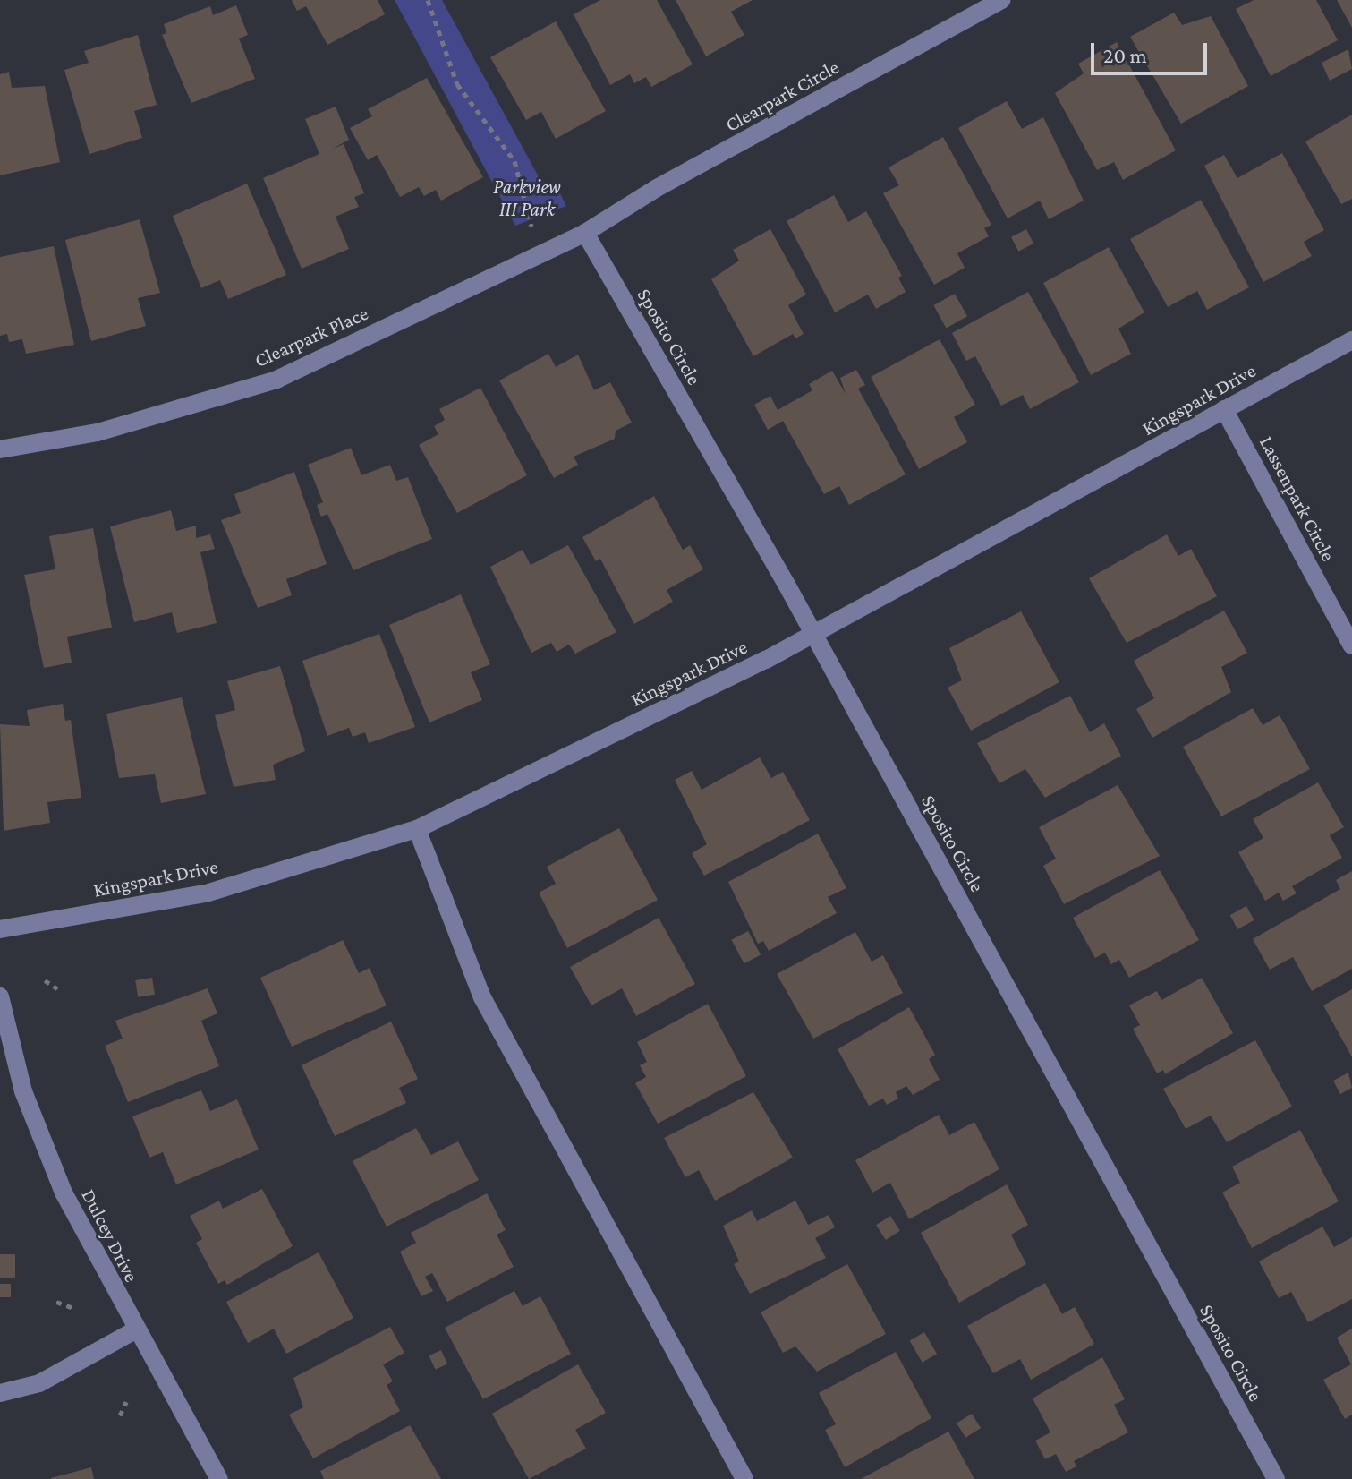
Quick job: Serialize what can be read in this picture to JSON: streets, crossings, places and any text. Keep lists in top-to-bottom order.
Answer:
{
  "streets": {
    "street": [
      "Clearpark Circle",
      "Clearpark Place",
      "Sposito Circle",
      "Kingspark Drive",
      "Lassenpark Circle",
      "Dulcey Drive"
    ]
  },
  "crossings": [
    ["Clearpark Circle", "Clearpark Place"],
    ["Clearpark Circle", "Sposito Circle"],
    ["Clearpark Place", "Sposito Circle"],
    ["Sposito Circle", "Kingspark Drive"],
    ["Kingspark Drive", "Lassenpark Circle"]
  ],
  "parks": ["Parkview III Park"],
  "scale_bar": "20 m"
}
